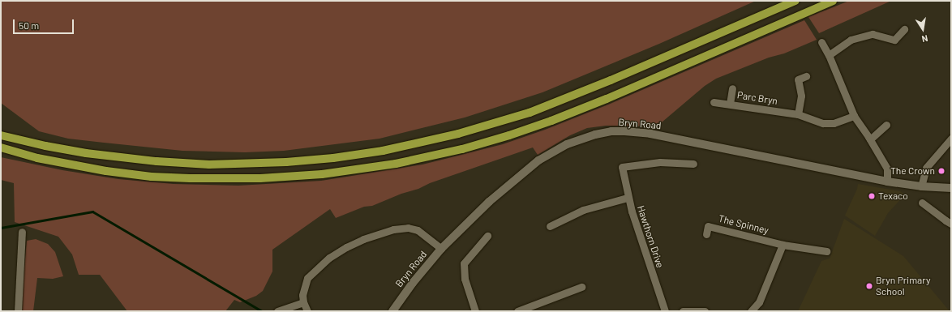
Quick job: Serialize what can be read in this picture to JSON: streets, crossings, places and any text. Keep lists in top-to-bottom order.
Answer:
{
  "streets": {
    "street": [
      "Parc Bryn",
      "Bryn Road",
      "The Spinney",
      "Hawthorn Drive"
    ]
  },
  "places": ["The Crown", "Texaco", "Bryn Primary School"],
  "scale_bar": "50 m",
  "north": "bottom"
}
